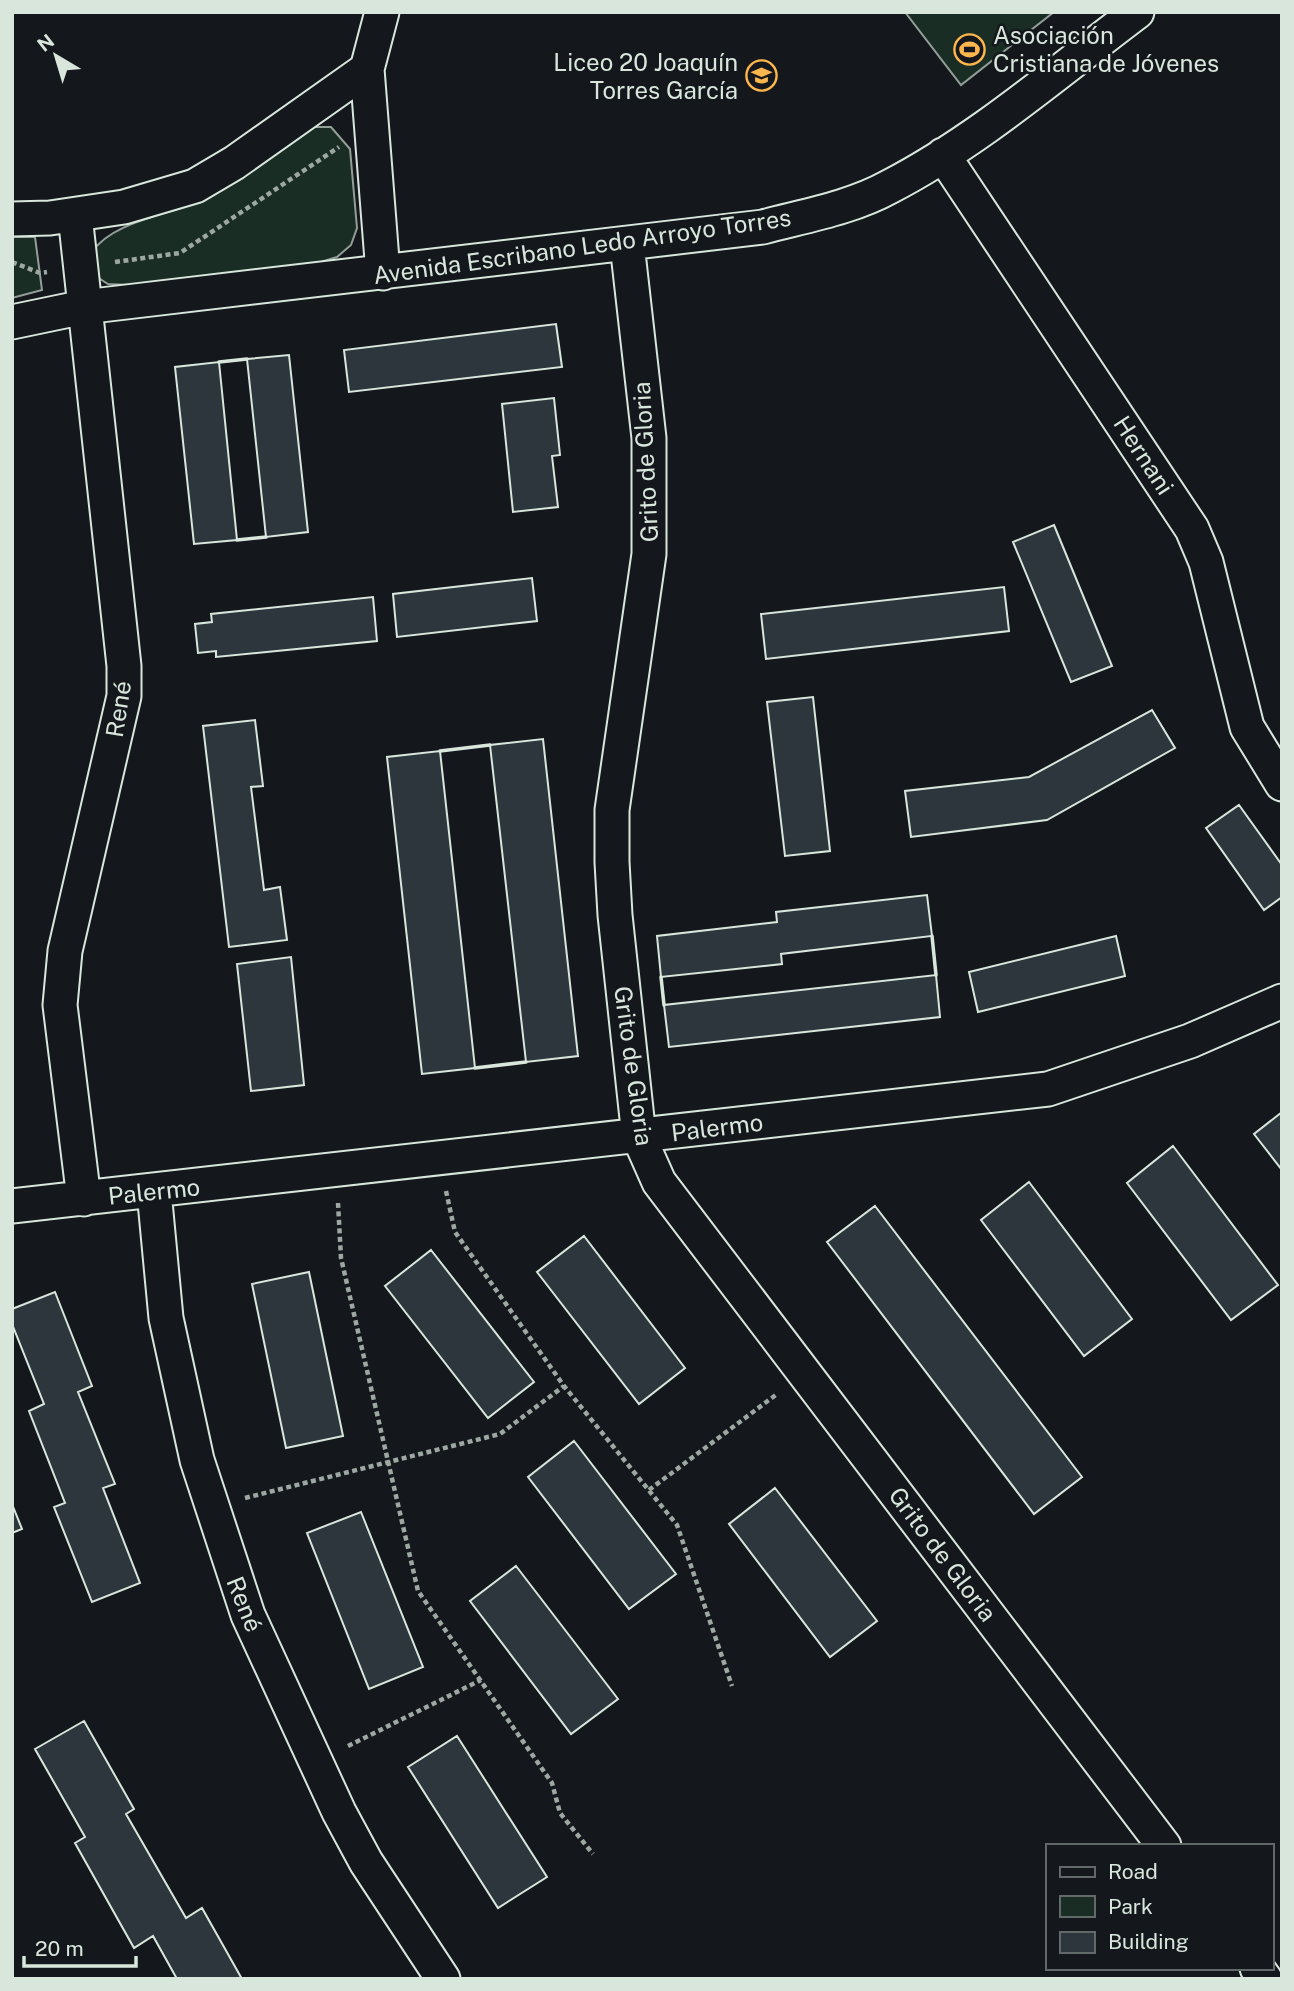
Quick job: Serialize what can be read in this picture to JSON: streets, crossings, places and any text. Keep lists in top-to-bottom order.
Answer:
{
  "streets": {
    "street": [
      "Avenida Escribano Ledo Arroyo Torres",
      "Hernani",
      "Grito de Gloria",
      "René",
      "Palermo"
    ]
  },
  "crossings": [
    ["Avenida Escribano Ledo Arroyo Torres", "Hernani"],
    ["Avenida Escribano Ledo Arroyo Torres", "Grito de Gloria"],
    ["Avenida Escribano Ledo Arroyo Torres", "René"],
    ["Grito de Gloria", "Palermo"],
    ["René", "Palermo"]
  ],
  "places": {
    "sports": ["Asociación Cristiana de Jóvenes"],
    "school or university": ["Liceo 20 Joaquín Torres García"]
  },
  "legend": ["Road", "Park", "Building"],
  "scale_bar": "20 m",
  "north": "top left"
}
